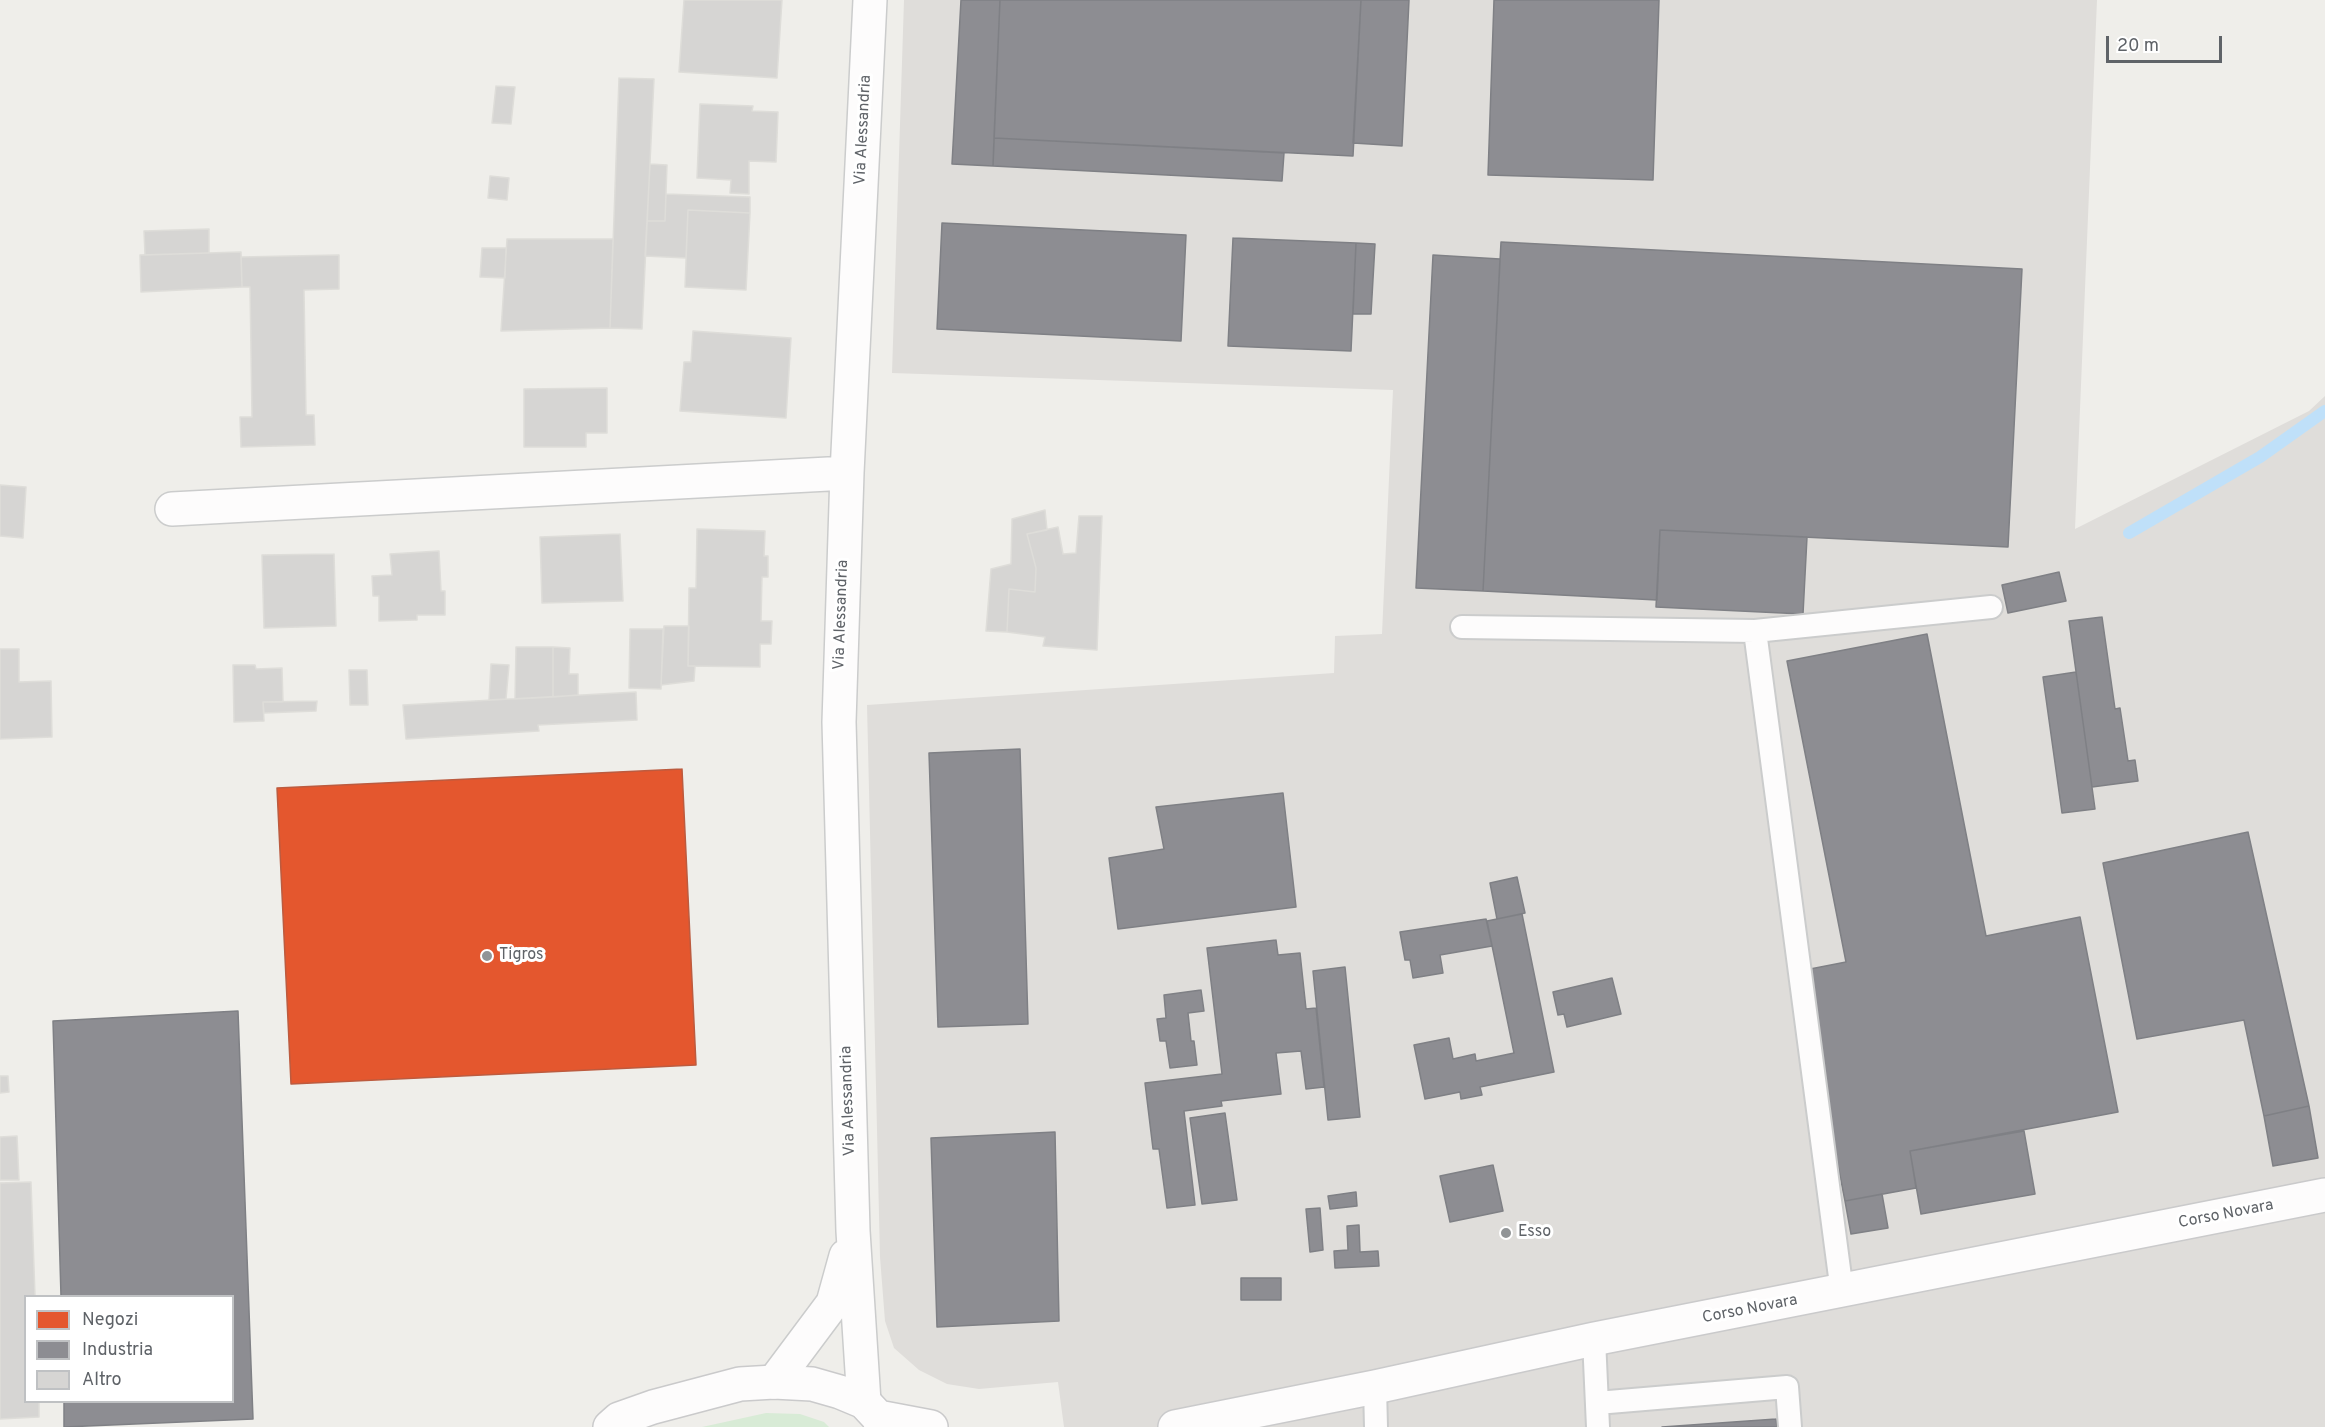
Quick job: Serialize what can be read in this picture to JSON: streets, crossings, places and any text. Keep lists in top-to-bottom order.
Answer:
{
  "streets": {
    "street": ["Via Alessandria", "Corso Novara"]
  },
  "places": ["Tigros", "Esso"],
  "legend": ["Negozi", "Industria", "Altro"],
  "scale_bar": "20 m"
}
